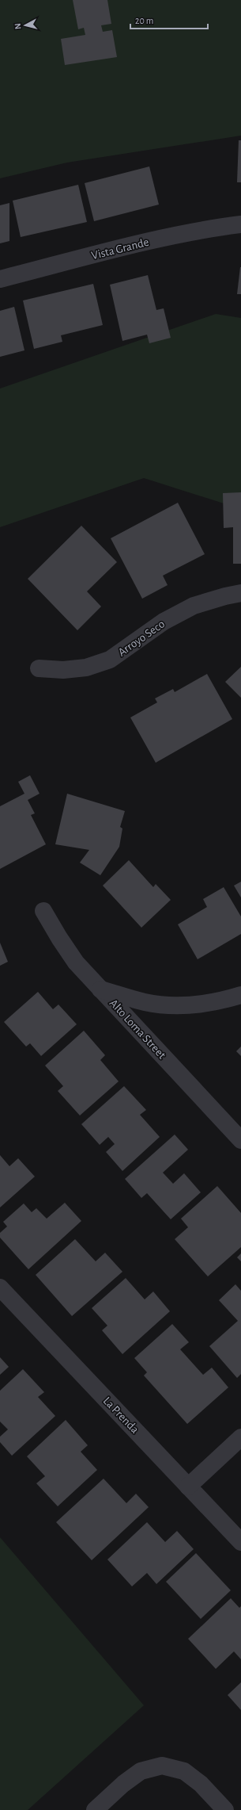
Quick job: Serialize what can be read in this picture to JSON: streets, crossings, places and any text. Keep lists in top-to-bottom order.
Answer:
{
  "streets": {
    "street": [
      "Vista Grande",
      "Arroyo Seco",
      "Alto Loma Street",
      "La Prenda"
    ]
  },
  "scale_bar": "20 m",
  "north": "left"
}
